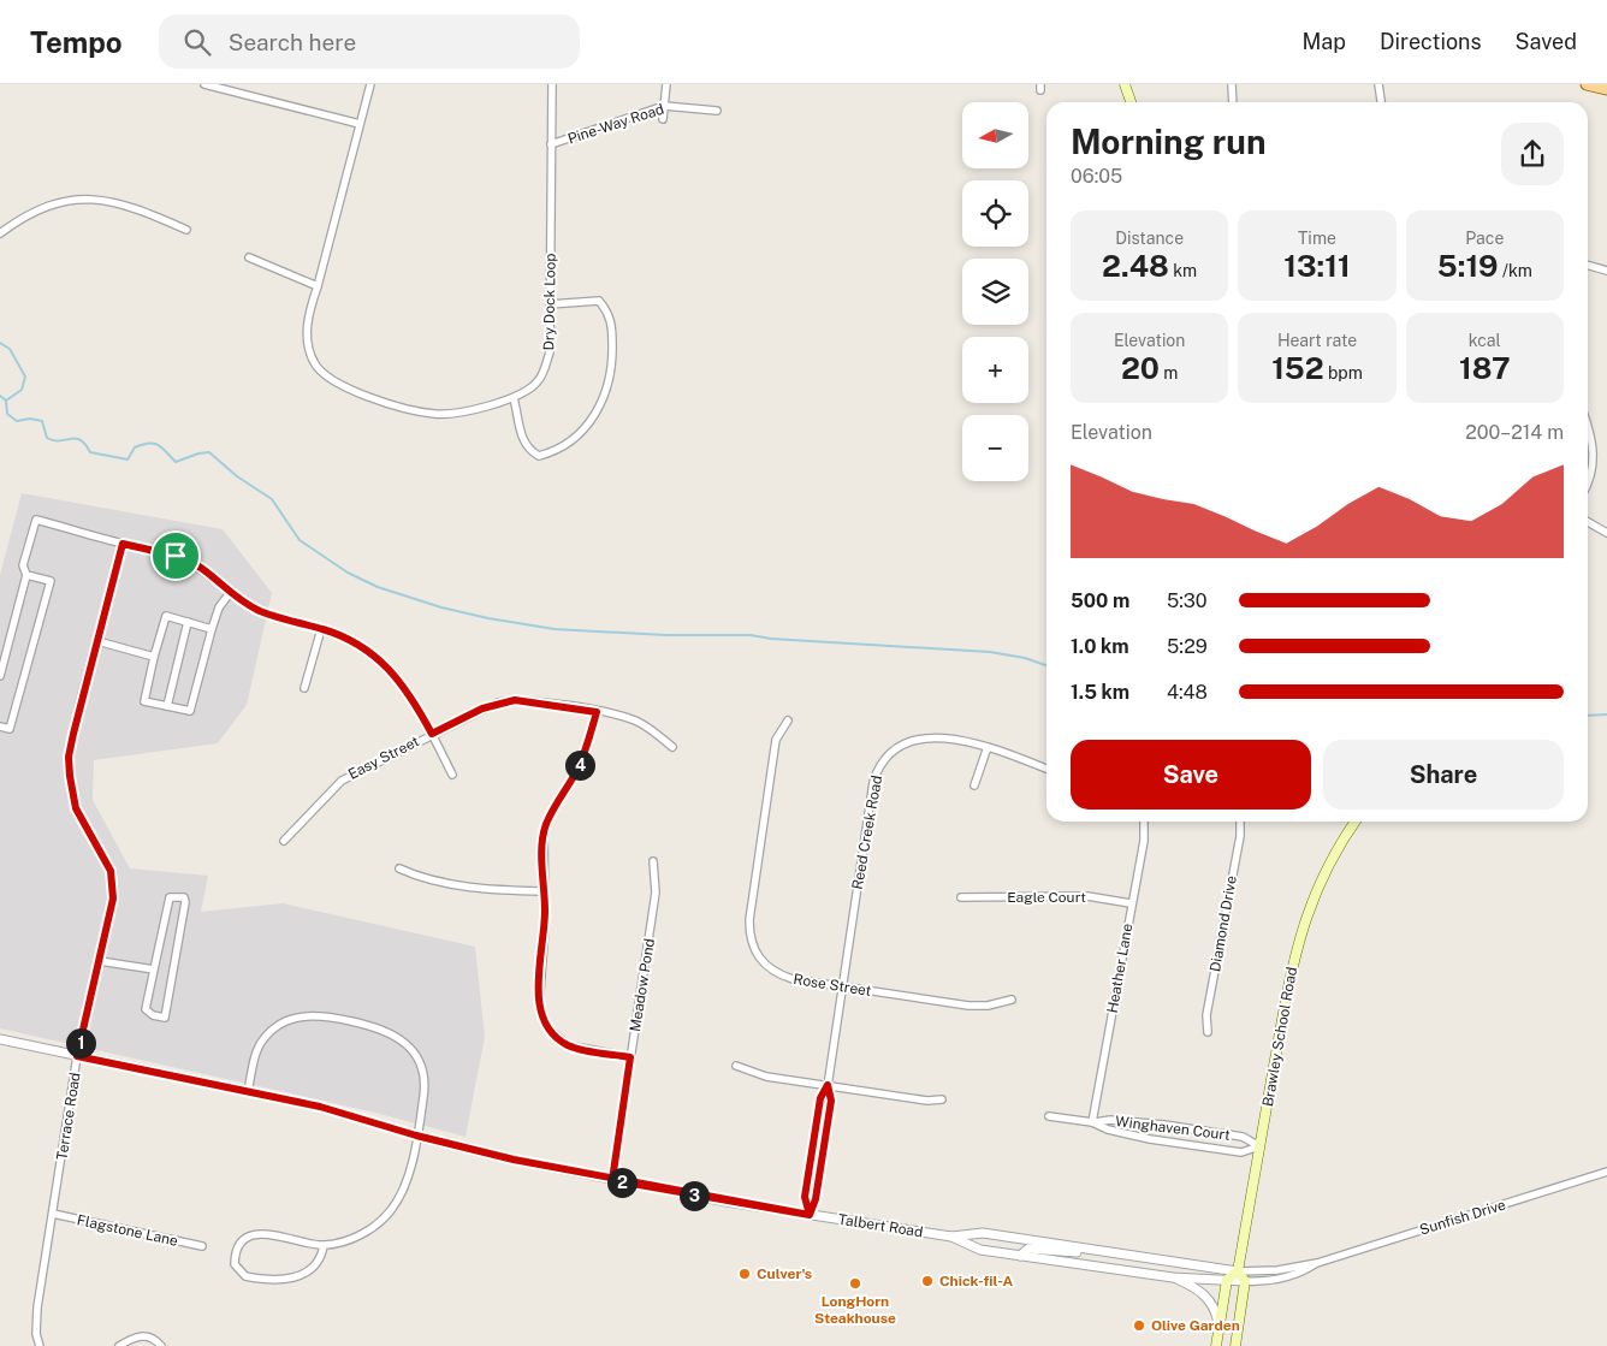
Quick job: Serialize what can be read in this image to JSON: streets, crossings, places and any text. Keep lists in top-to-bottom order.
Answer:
{
  "streets": {
    "main road": ["Brawley School Road"],
    "street": [
      "Pine-Way Road",
      "Dry Dock Loop",
      "Easy Street",
      "Reed Creek Road",
      "Eagle Court",
      "Diamond Drive",
      "Heather Lane",
      "Meadow Pond",
      "Rose Street",
      "Terrace Road",
      "Winghaven Court",
      "Sunfish Drive",
      "Talbert Road",
      "Flagstone Lane"
    ]
  },
  "crossings": [
    ["Pine-Way Road", "Dry Dock Loop"],
    ["Reed Creek Road", "Rose Street"],
    ["Reed Creek Road", "Talbert Road"],
    ["Eagle Court", "Heather Lane"],
    ["Heather Lane", "Winghaven Court"],
    ["Meadow Pond", "Talbert Road"],
    ["Brawley School Road", "Winghaven Court"],
    ["Brawley School Road", "Sunfish Drive"],
    ["Brawley School Road", "Talbert Road"],
    ["Terrace Road", "Talbert Road"],
    ["Terrace Road", "Flagstone Lane"],
    ["Sunfish Drive", "Talbert Road"]
  ],
  "places": [
    "Culver's",
    "Chick-fil-A",
    "LongHorn Steakhouse",
    "Olive Garden"
  ],
  "north": "left",
  "page": {
    "header": "Tempo",
    "search": "Search here",
    "nav": ["Map", "Directions", "Saved"],
    "map_buttons": ["+", "−"],
    "heading": ["Morning run", "06:05"],
    "stats": [
      ["Distance", "2.48 km"],
      ["Time", "13:11"],
      ["Pace", "5:19 /km"],
      ["Elevation", "20 m"],
      ["Heart rate", "152 bpm"],
      ["kcal", "187"]
    ],
    "chart": ["Elevation", "200–214 m"],
    "list": [
      {
        "name": "500 m",
        "note": "5:30"
      },
      {
        "name": "1.0 km",
        "note": "5:29"
      },
      {
        "name": "1.5 km",
        "note": "4:48"
      }
    ],
    "buttons": ["Save", "Share"],
    "pins": [
      "4",
      "1",
      "2",
      "3"
    ]
  }
}
